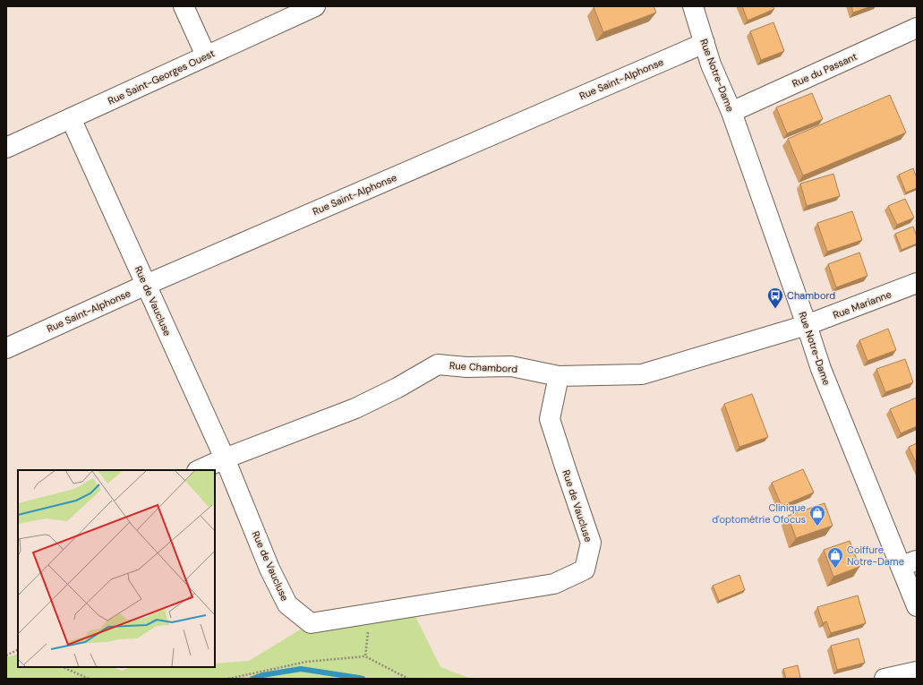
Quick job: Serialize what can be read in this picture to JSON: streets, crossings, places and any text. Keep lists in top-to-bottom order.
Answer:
{
  "streets": {
    "street": [
      "Rue du Passant",
      "Rue Notre-Dame",
      "Rue Saint-Georges Ouest",
      "Rue Saint-Alphonse",
      "Rue de Vaucluse",
      "Rue Marianne",
      "Rue Chambord"
    ]
  },
  "crossings": [
    ["Rue du Passant", "Rue Notre-Dame"],
    ["Rue Notre-Dame", "Rue Saint-Alphonse"],
    ["Rue Notre-Dame", "Rue Marianne"],
    ["Rue Notre-Dame", "Rue Chambord"],
    ["Rue Saint-Georges Ouest", "Rue de Vaucluse"],
    ["Rue Saint-Alphonse", "Rue de Vaucluse"],
    ["Rue de Vaucluse", "Rue Chambord"],
    ["Rue Marianne", "Rue Chambord"]
  ],
  "places": {
    "bus stop": ["Chambord"],
    "shop": ["Clinique d'optométrie Ofocus", "Coiffure Notre-Dame"]
  }
}
